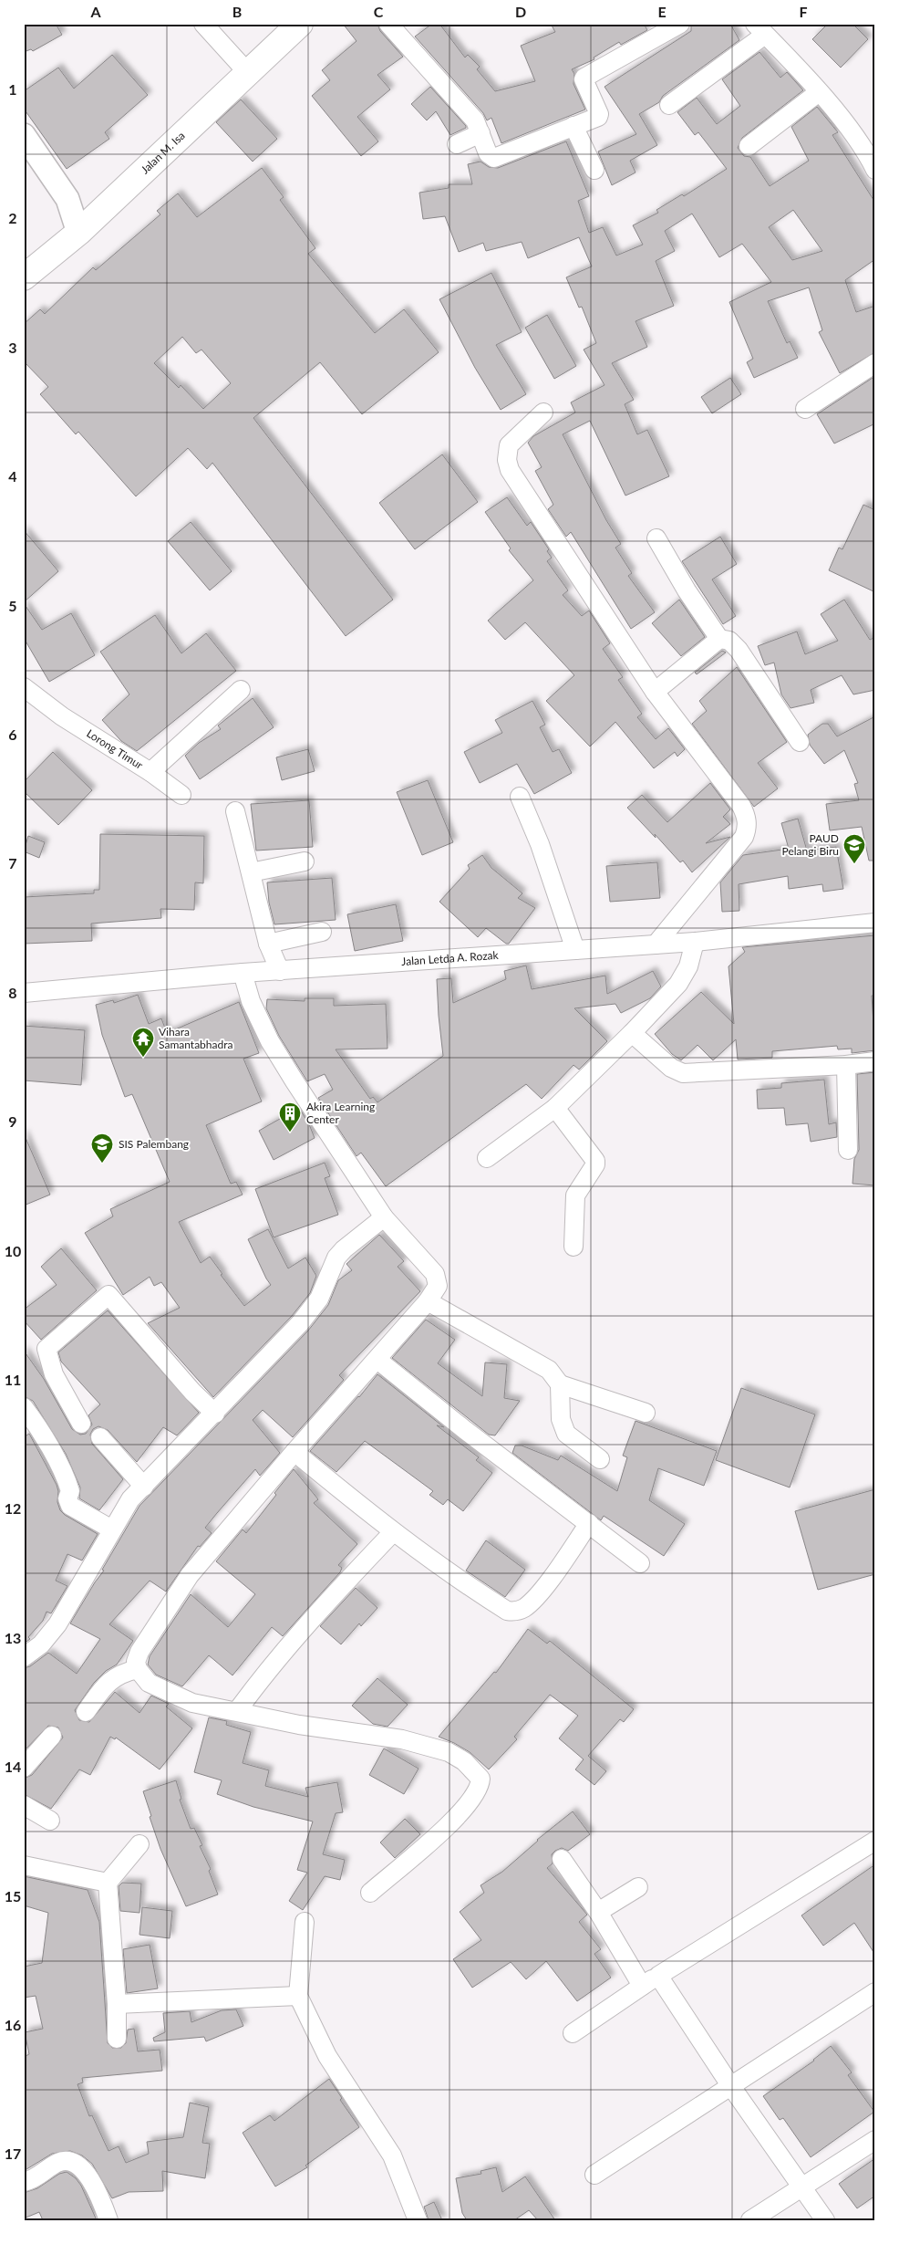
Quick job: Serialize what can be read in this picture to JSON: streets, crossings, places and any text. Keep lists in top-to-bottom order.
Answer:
{
  "streets": {
    "main road": ["Jalan M. Isa"],
    "street": ["Lorong Timur", "Jalan Letda A. Rozak"]
  },
  "places": {
    "school or university": ["PAUD Pelangi Biru", "SIS Palembang"],
    "temple": ["Vihara Samantabhadra"],
    "building": ["Akira Learning Center"]
  },
  "grid": {
    "columns": [
      "A",
      "B",
      "C",
      "D",
      "E",
      "F"
    ],
    "rows": [
      "1",
      "2",
      "3",
      "4",
      "5",
      "6",
      "7",
      "8",
      "9",
      "10",
      "11",
      "12",
      "13",
      "14",
      "15",
      "16",
      "17"
    ]
  }
}
